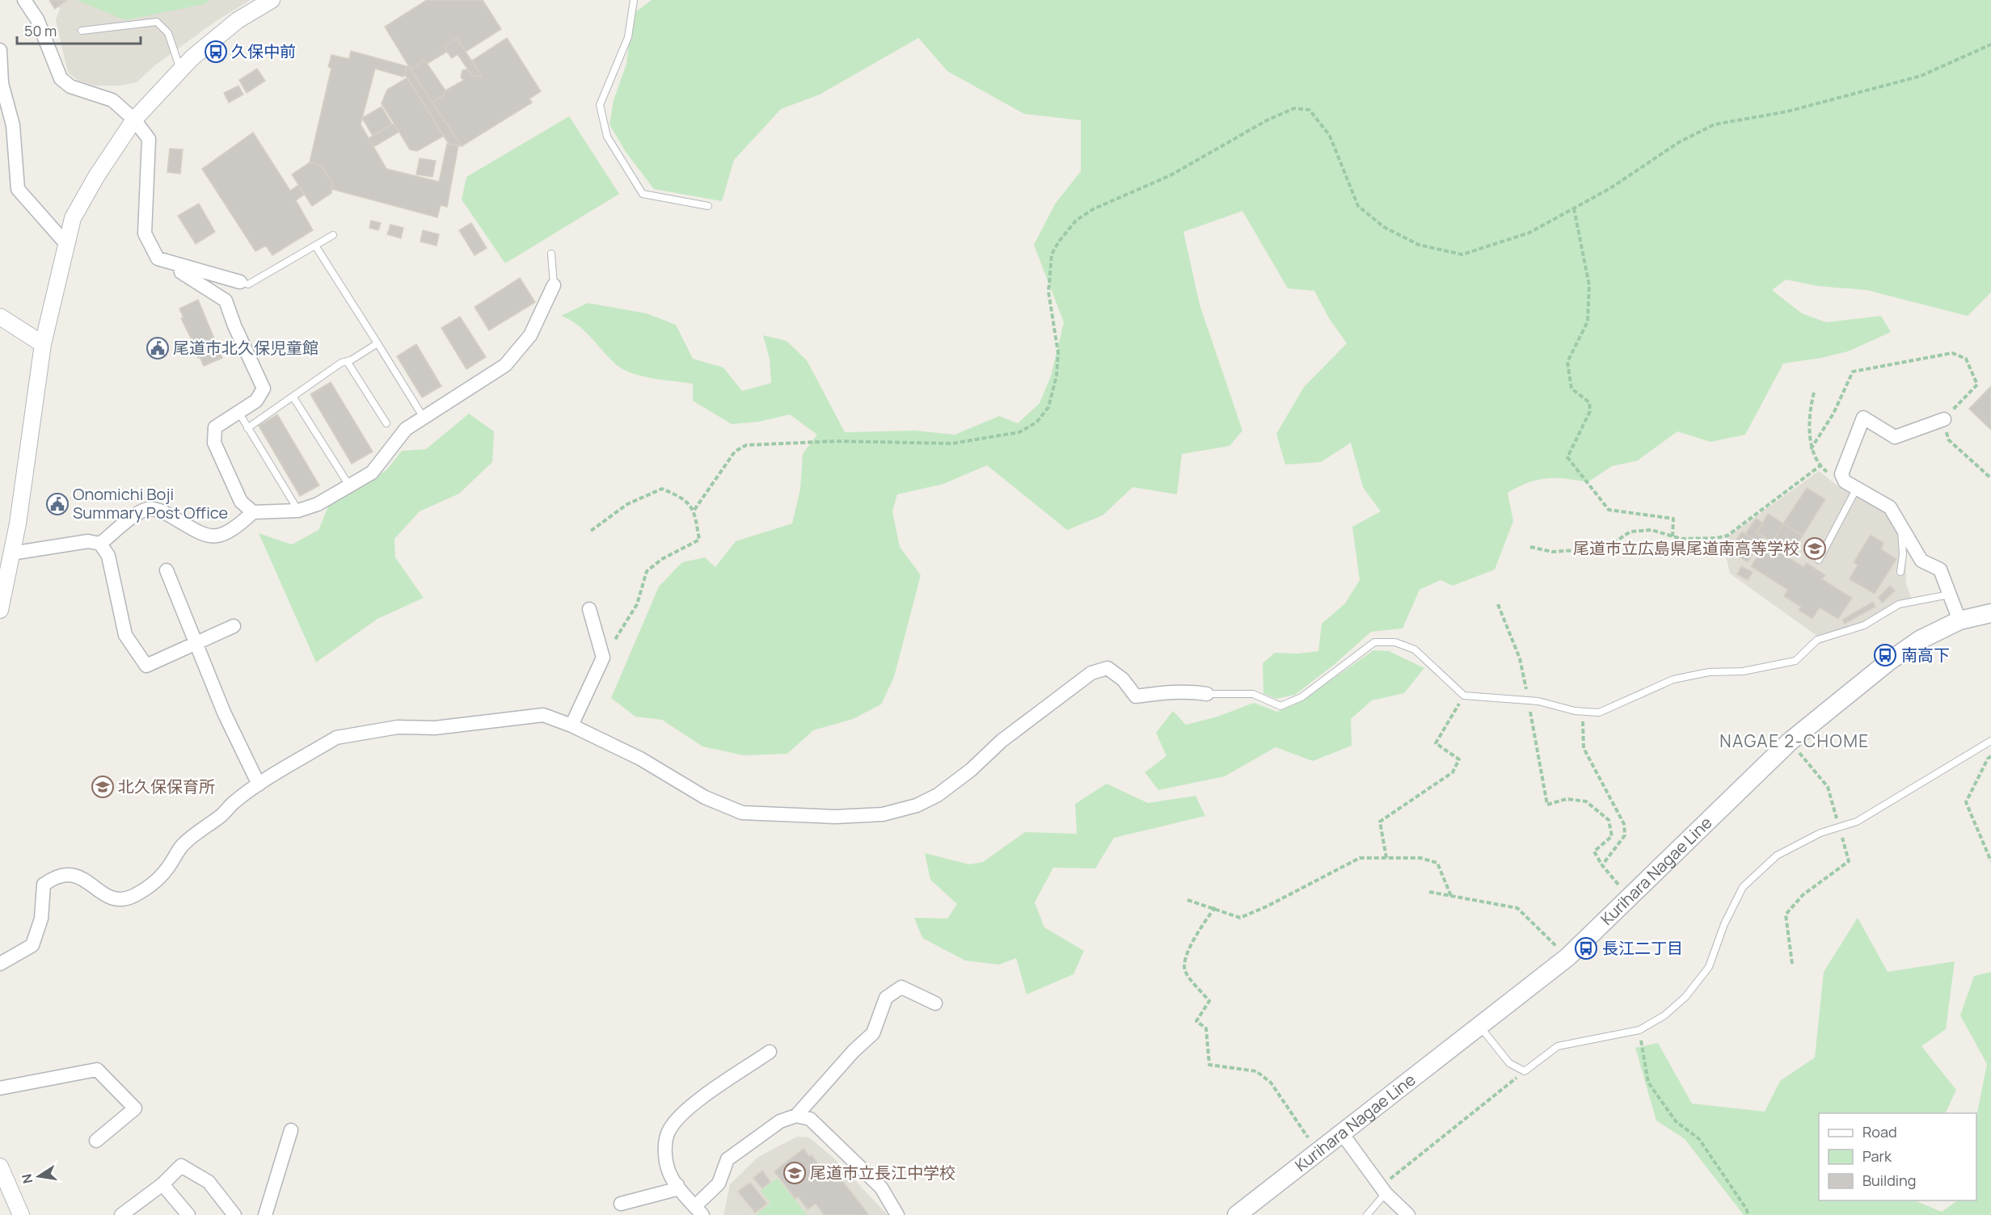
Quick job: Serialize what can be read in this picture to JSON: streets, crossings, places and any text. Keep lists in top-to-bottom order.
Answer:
{
  "streets": {
    "main road": ["Kurihara Nagae Line"]
  },
  "districts": ["NAGAE 2-CHOME"],
  "places": {
    "bus stop": ["久保中前", "南高下", "長江二丁目"],
    "public building": ["尾道市北久保児童館", "Onomichi Boji Summary Post Office"],
    "school or university": ["尾道市立広島県尾道南高等学校", "北久保保育所", "尾道市立長江中学校"]
  },
  "legend": ["Road", "Park", "Building"],
  "scale_bar": "50 m",
  "north": "left"
}
